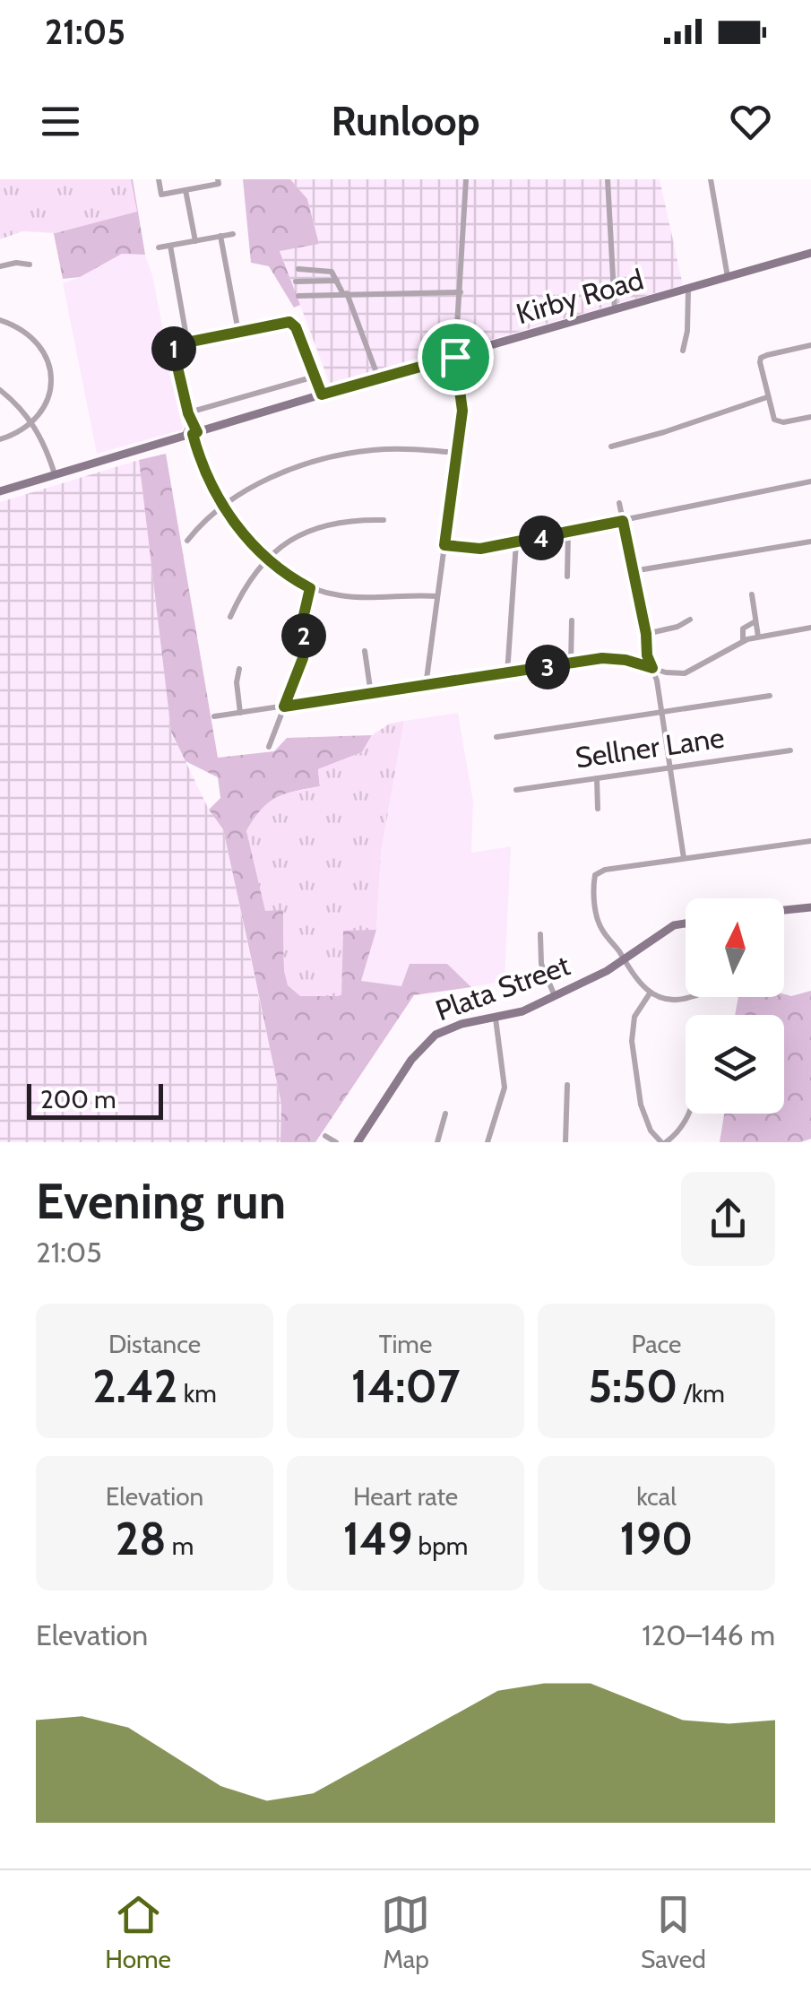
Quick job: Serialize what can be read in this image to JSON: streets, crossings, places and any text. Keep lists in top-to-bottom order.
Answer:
{
  "streets": {
    "main road": ["Kirby Road", "Plata Street"],
    "street": ["Sellner Lane"]
  },
  "scale_bar": "200 m",
  "north": "top",
  "page": {
    "status": "21:05",
    "header": "Runloop",
    "pins": [
      "1",
      "4",
      "2",
      "3"
    ],
    "scale": "200 m",
    "heading": ["Evening run", "21:05"],
    "stats": [
      ["Distance", "2.42 km"],
      ["Time", "14:07"],
      ["Pace", "5:50 /km"],
      ["Elevation", "28 m"],
      ["Heart rate", "149 bpm"],
      ["kcal", "190"]
    ],
    "chart": ["Elevation", "120–146 m"],
    "tabs": ["Home", "Map", "Saved"]
  }
}
